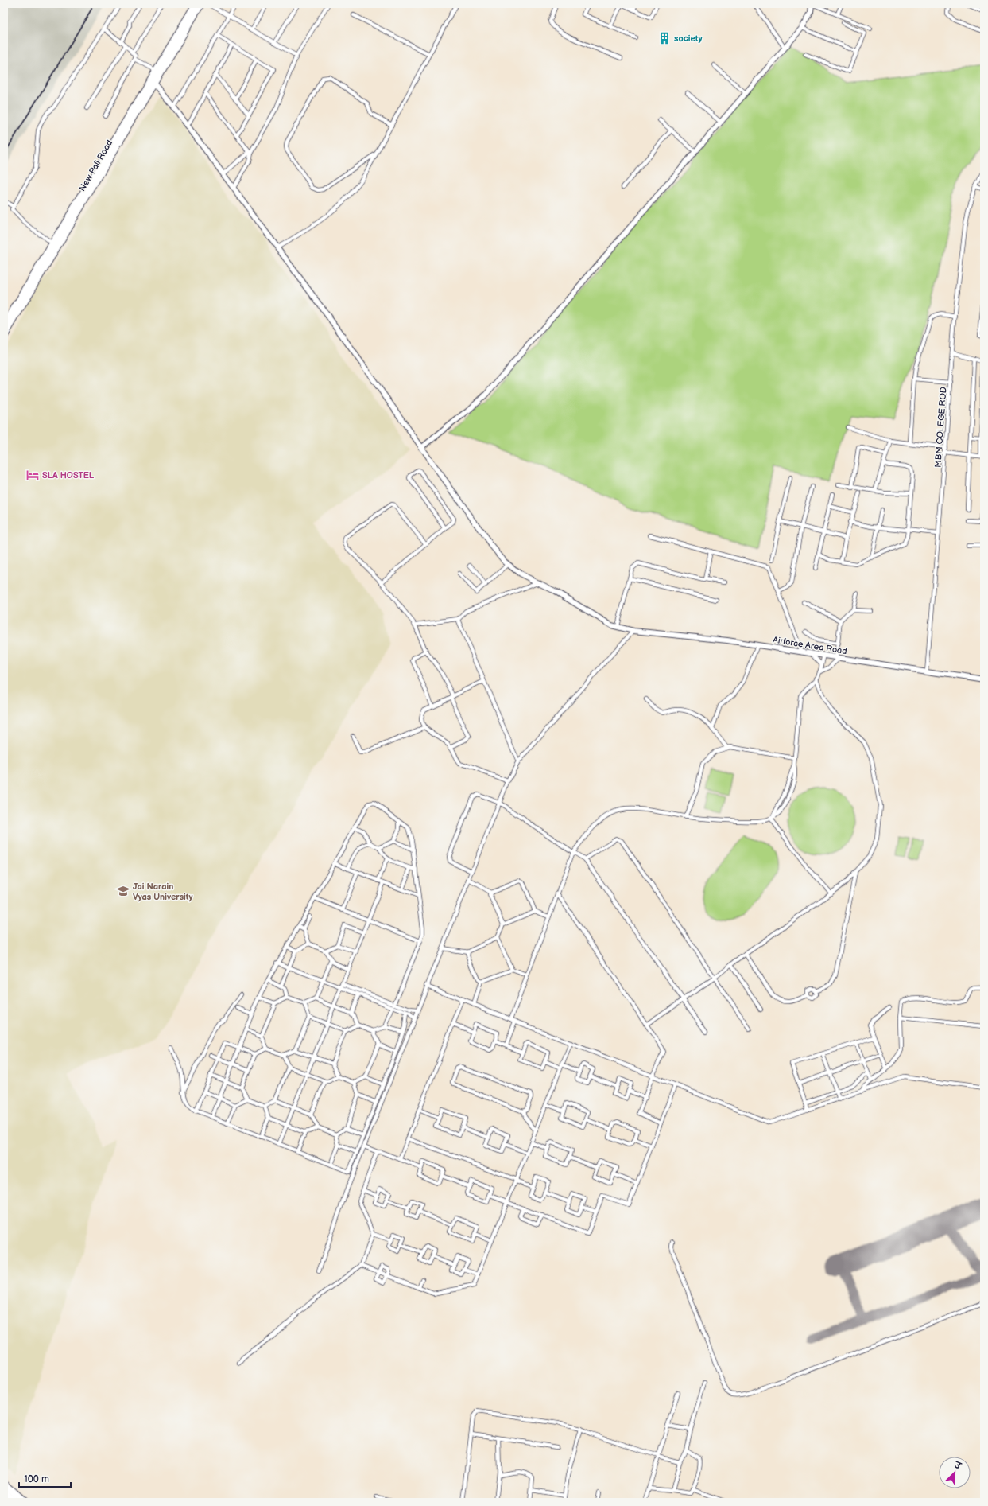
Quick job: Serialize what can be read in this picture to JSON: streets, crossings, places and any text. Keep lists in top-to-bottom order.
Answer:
{
  "streets": {
    "highway": ["New Pali Road"],
    "street": ["MBM COLEGE ROD", "Airforce Area Road"]
  },
  "crossings": [
    ["New Pali Road", "Airforce Area Road"],
    ["MBM COLEGE ROD", "Airforce Area Road"]
  ],
  "places": {
    "building": ["society"],
    "hotel": ["SLA HOSTEL"],
    "school or university": ["Jai Narain Vyas University"]
  },
  "scale_bar": "100 m",
  "north": "top right"
}
